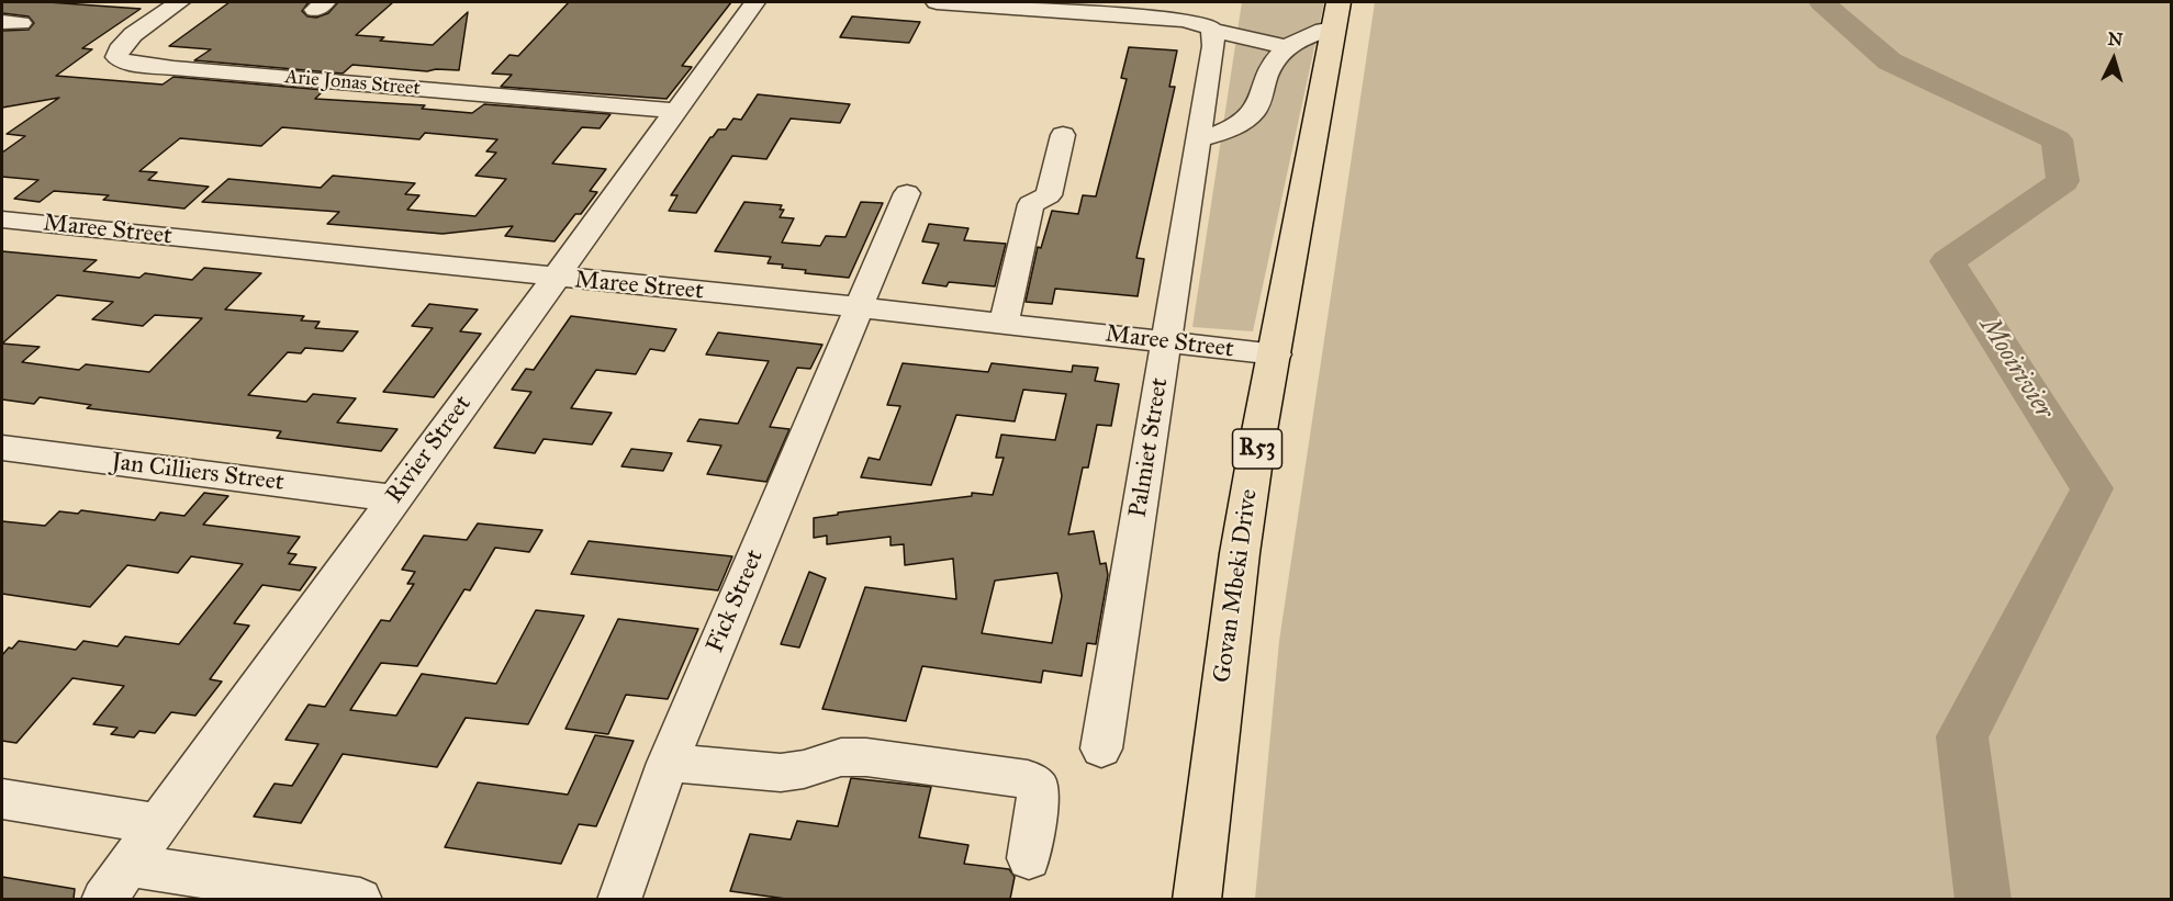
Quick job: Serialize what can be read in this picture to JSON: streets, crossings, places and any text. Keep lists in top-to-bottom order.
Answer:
{
  "streets": {
    "main road": ["R53", "Govan Mbeki Drive"],
    "street": [
      "Arie Jonas Street",
      "Maree Street",
      "Palmiet Street",
      "Rivier Street",
      "Jan Cilliers Street",
      "Fick Street"
    ]
  },
  "crossings": [
    ["Arie Jonas Street", "Rivier Street"],
    ["Maree Street", "Palmiet Street"],
    ["Maree Street", "Rivier Street"],
    ["Maree Street", "Govan Mbeki Drive"],
    ["Maree Street", "Fick Street"],
    ["Rivier Street", "Jan Cilliers Street"]
  ],
  "water": ["Mooirivier"],
  "north": "top"
}
